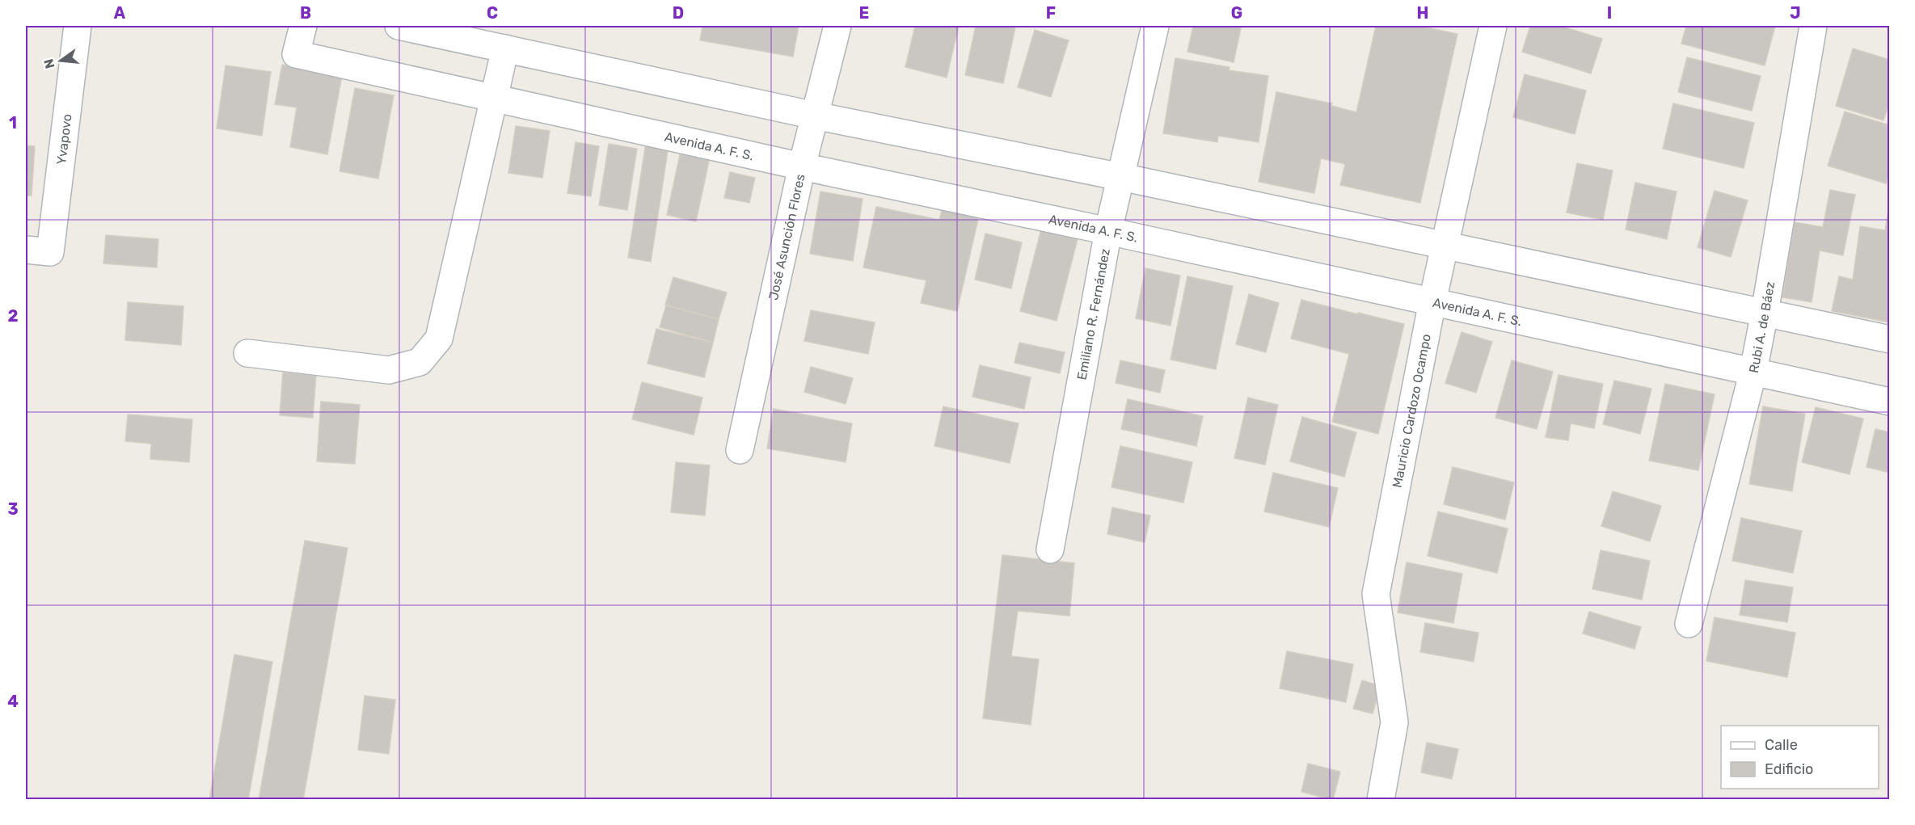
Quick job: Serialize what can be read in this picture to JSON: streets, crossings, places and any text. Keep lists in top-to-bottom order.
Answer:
{
  "streets": {
    "street": [
      "Yvapovo",
      "Avenida A. F. S.",
      "José Asunción Flores",
      "Emiliano R. Fernández",
      "Rubi A. de Báez",
      "Mauricio Cardozo Ocampo"
    ]
  },
  "crossings": [
    ["Avenida A. F. S.", "José Asunción Flores"],
    ["Avenida A. F. S.", "Emiliano R. Fernández"],
    ["Avenida A. F. S.", "Rubi A. de Báez"],
    ["Avenida A. F. S.", "Mauricio Cardozo Ocampo"]
  ],
  "legend": ["Calle", "Edificio"],
  "north": "left",
  "grid": {
    "columns": [
      "A",
      "B",
      "C",
      "D",
      "E",
      "F",
      "G",
      "H",
      "I",
      "J"
    ],
    "rows": [
      "1",
      "2",
      "3",
      "4"
    ]
  }
}
